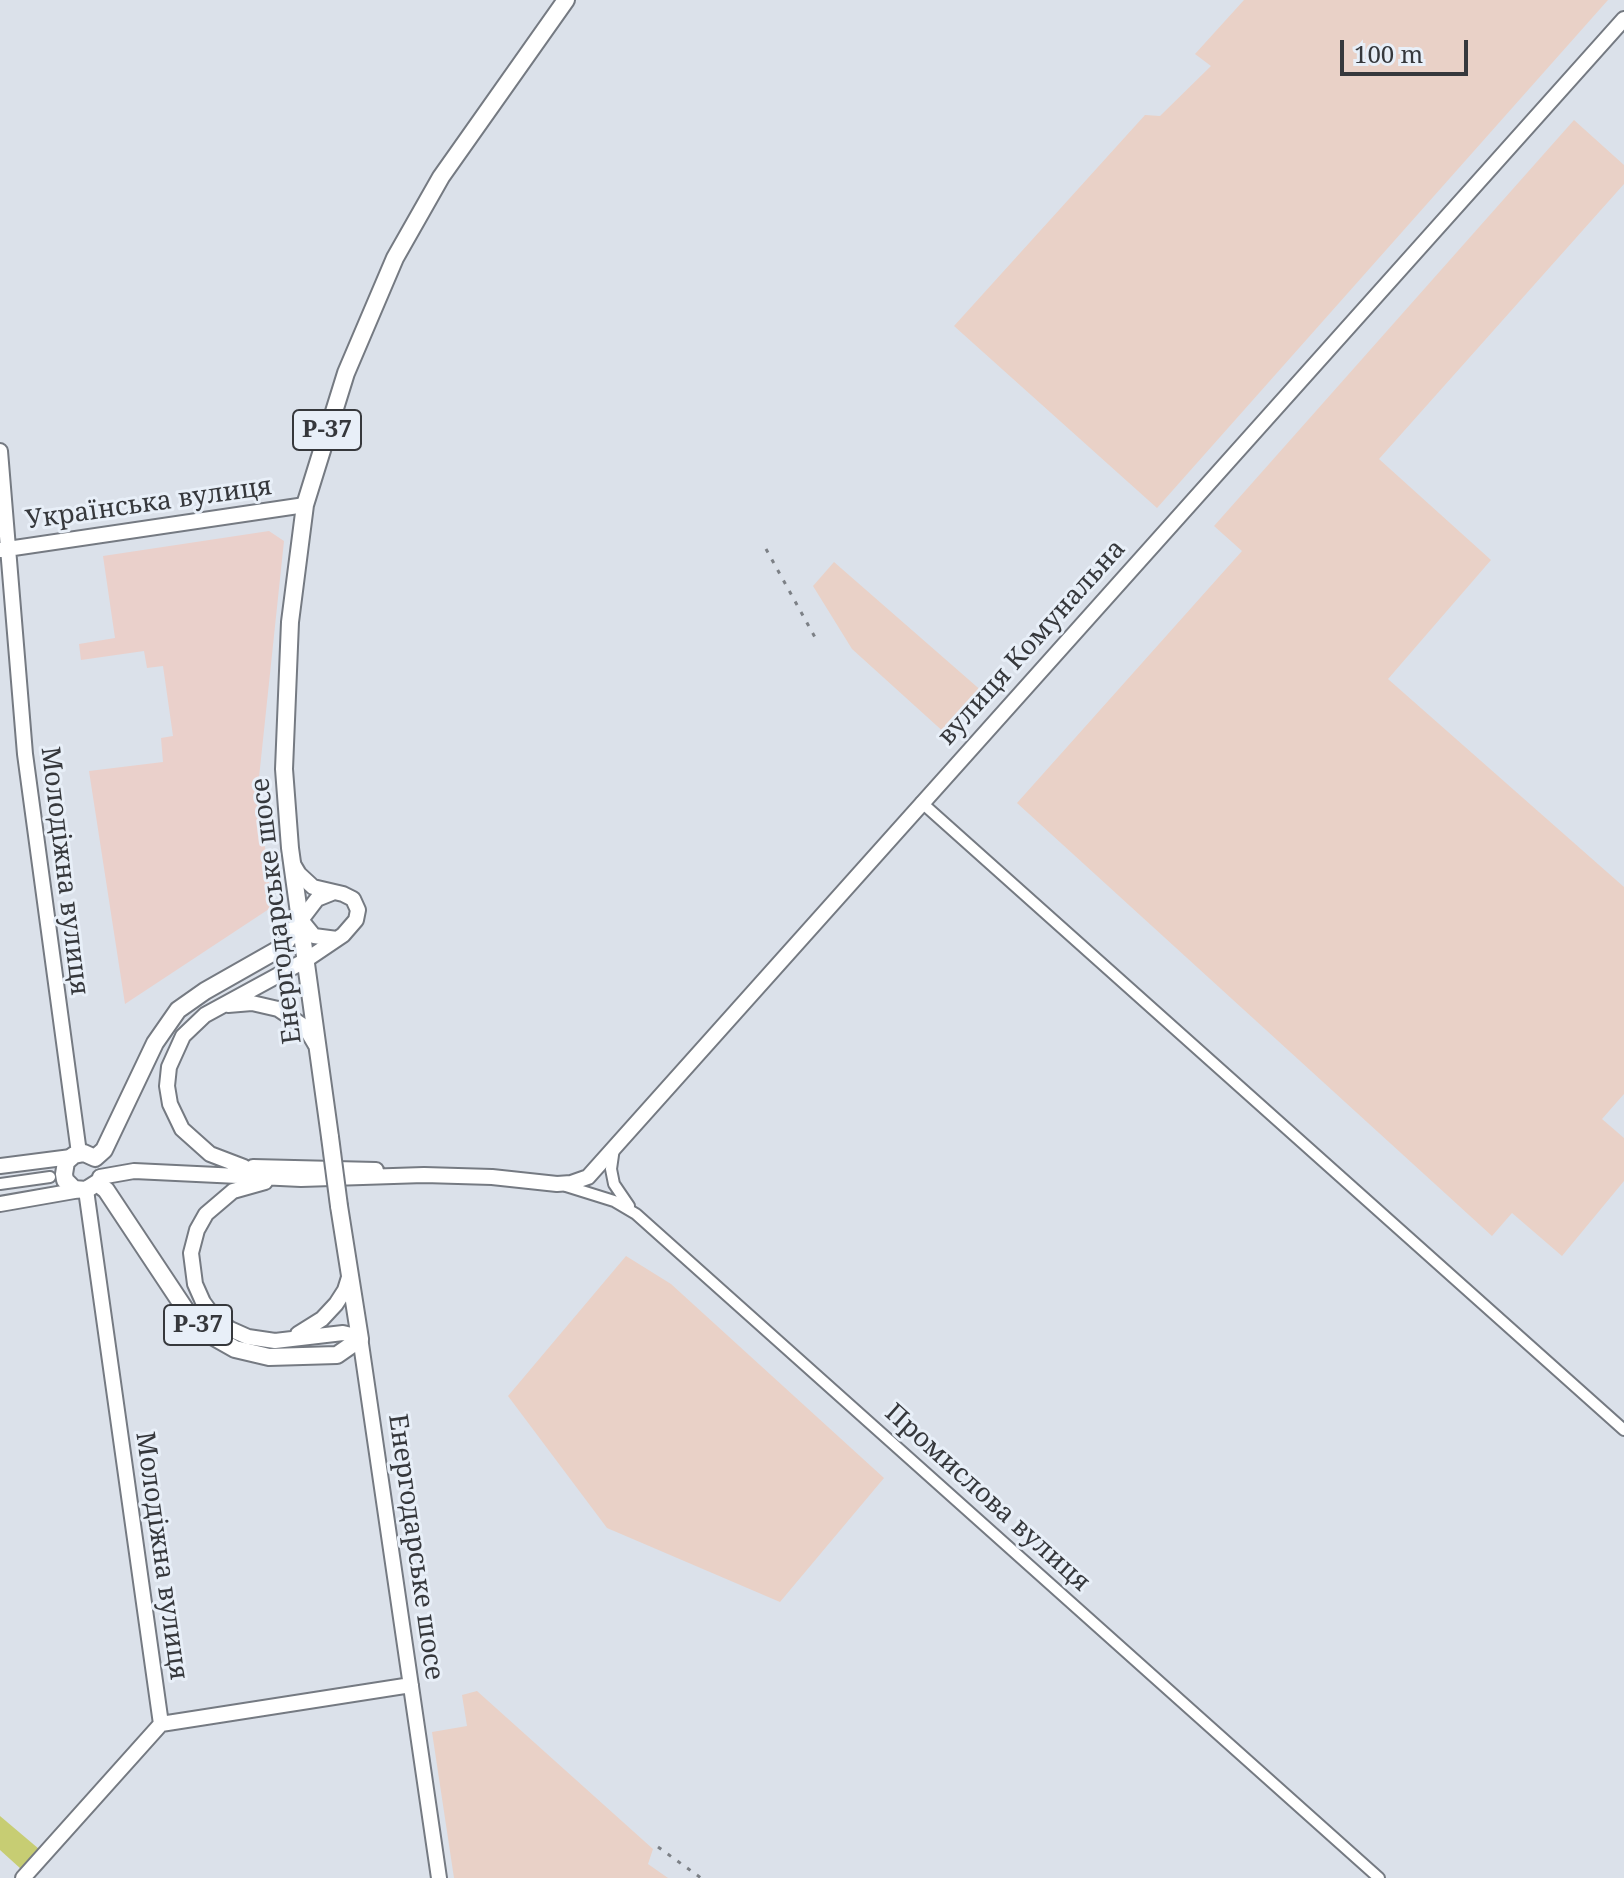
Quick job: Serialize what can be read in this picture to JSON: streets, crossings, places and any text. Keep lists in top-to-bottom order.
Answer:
{
  "streets": {
    "main road": ["Р-37", "Енергодарське шосе"],
    "street": [
      "Українська вулиця",
      "вулиця Комунальна",
      "Молодіжна вулиця",
      "Промислова вулиця"
    ]
  },
  "crossings": [
    ["Р-37", "Молодіжна вулиця"],
    ["Українська вулиця", "Молодіжна вулиця"],
    ["Українська вулиця", "Енергодарське шосе"],
    ["вулиця Комунальна", "Промислова вулиця"]
  ],
  "scale_bar": "100 m"
}
